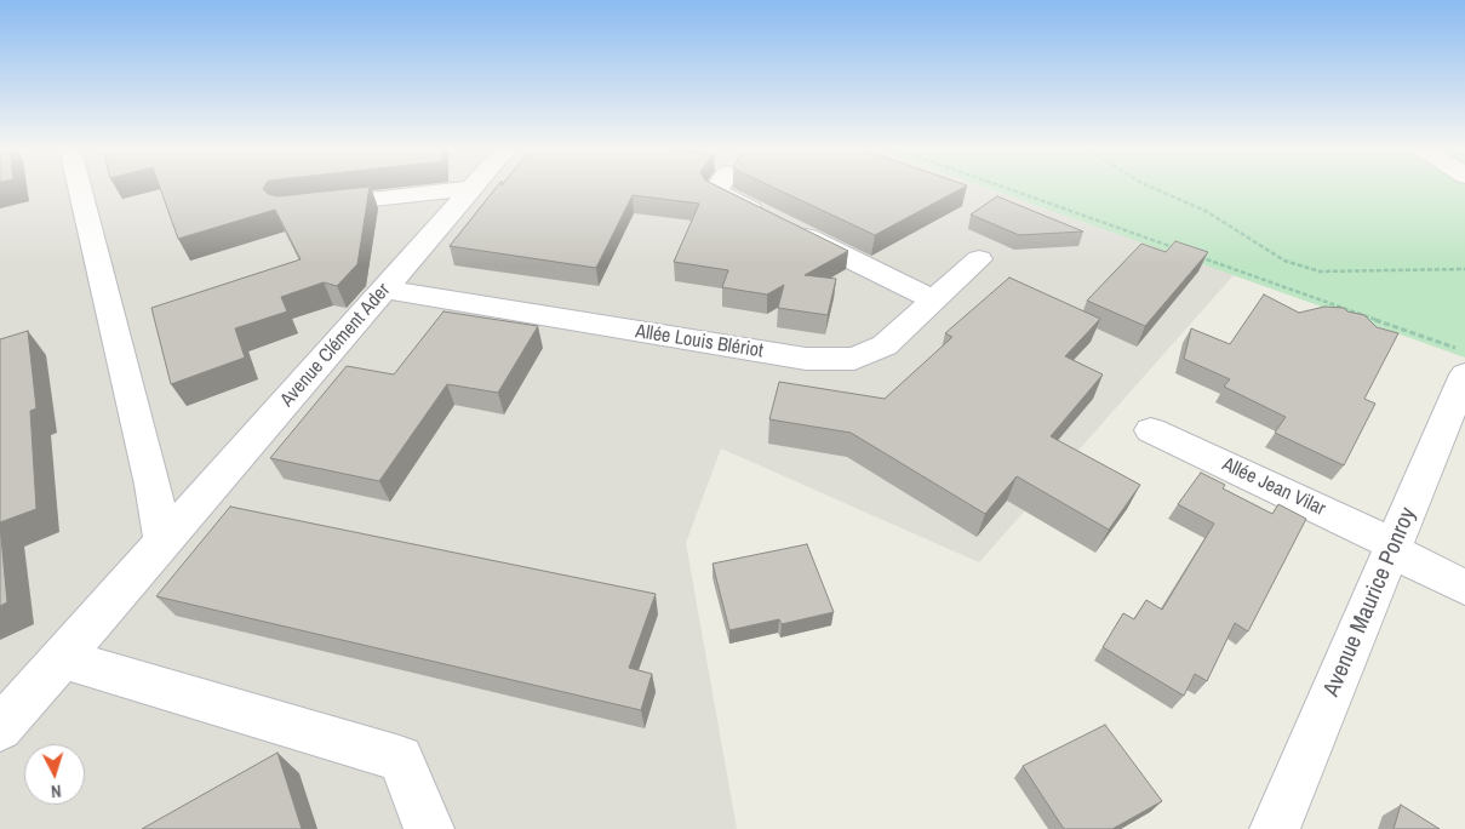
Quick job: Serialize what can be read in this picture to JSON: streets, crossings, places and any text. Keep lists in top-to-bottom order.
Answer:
{
  "streets": {
    "street": [
      "Allée Louis Blériot",
      "Avenue Clément Ader",
      "Allée Jean Vilar",
      "Avenue Maurice Ponroy"
    ]
  },
  "crossings": [
    ["Allée Louis Blériot", "Avenue Clément Ader"],
    ["Allée Jean Vilar", "Avenue Maurice Ponroy"]
  ],
  "north": "bottom"
}
